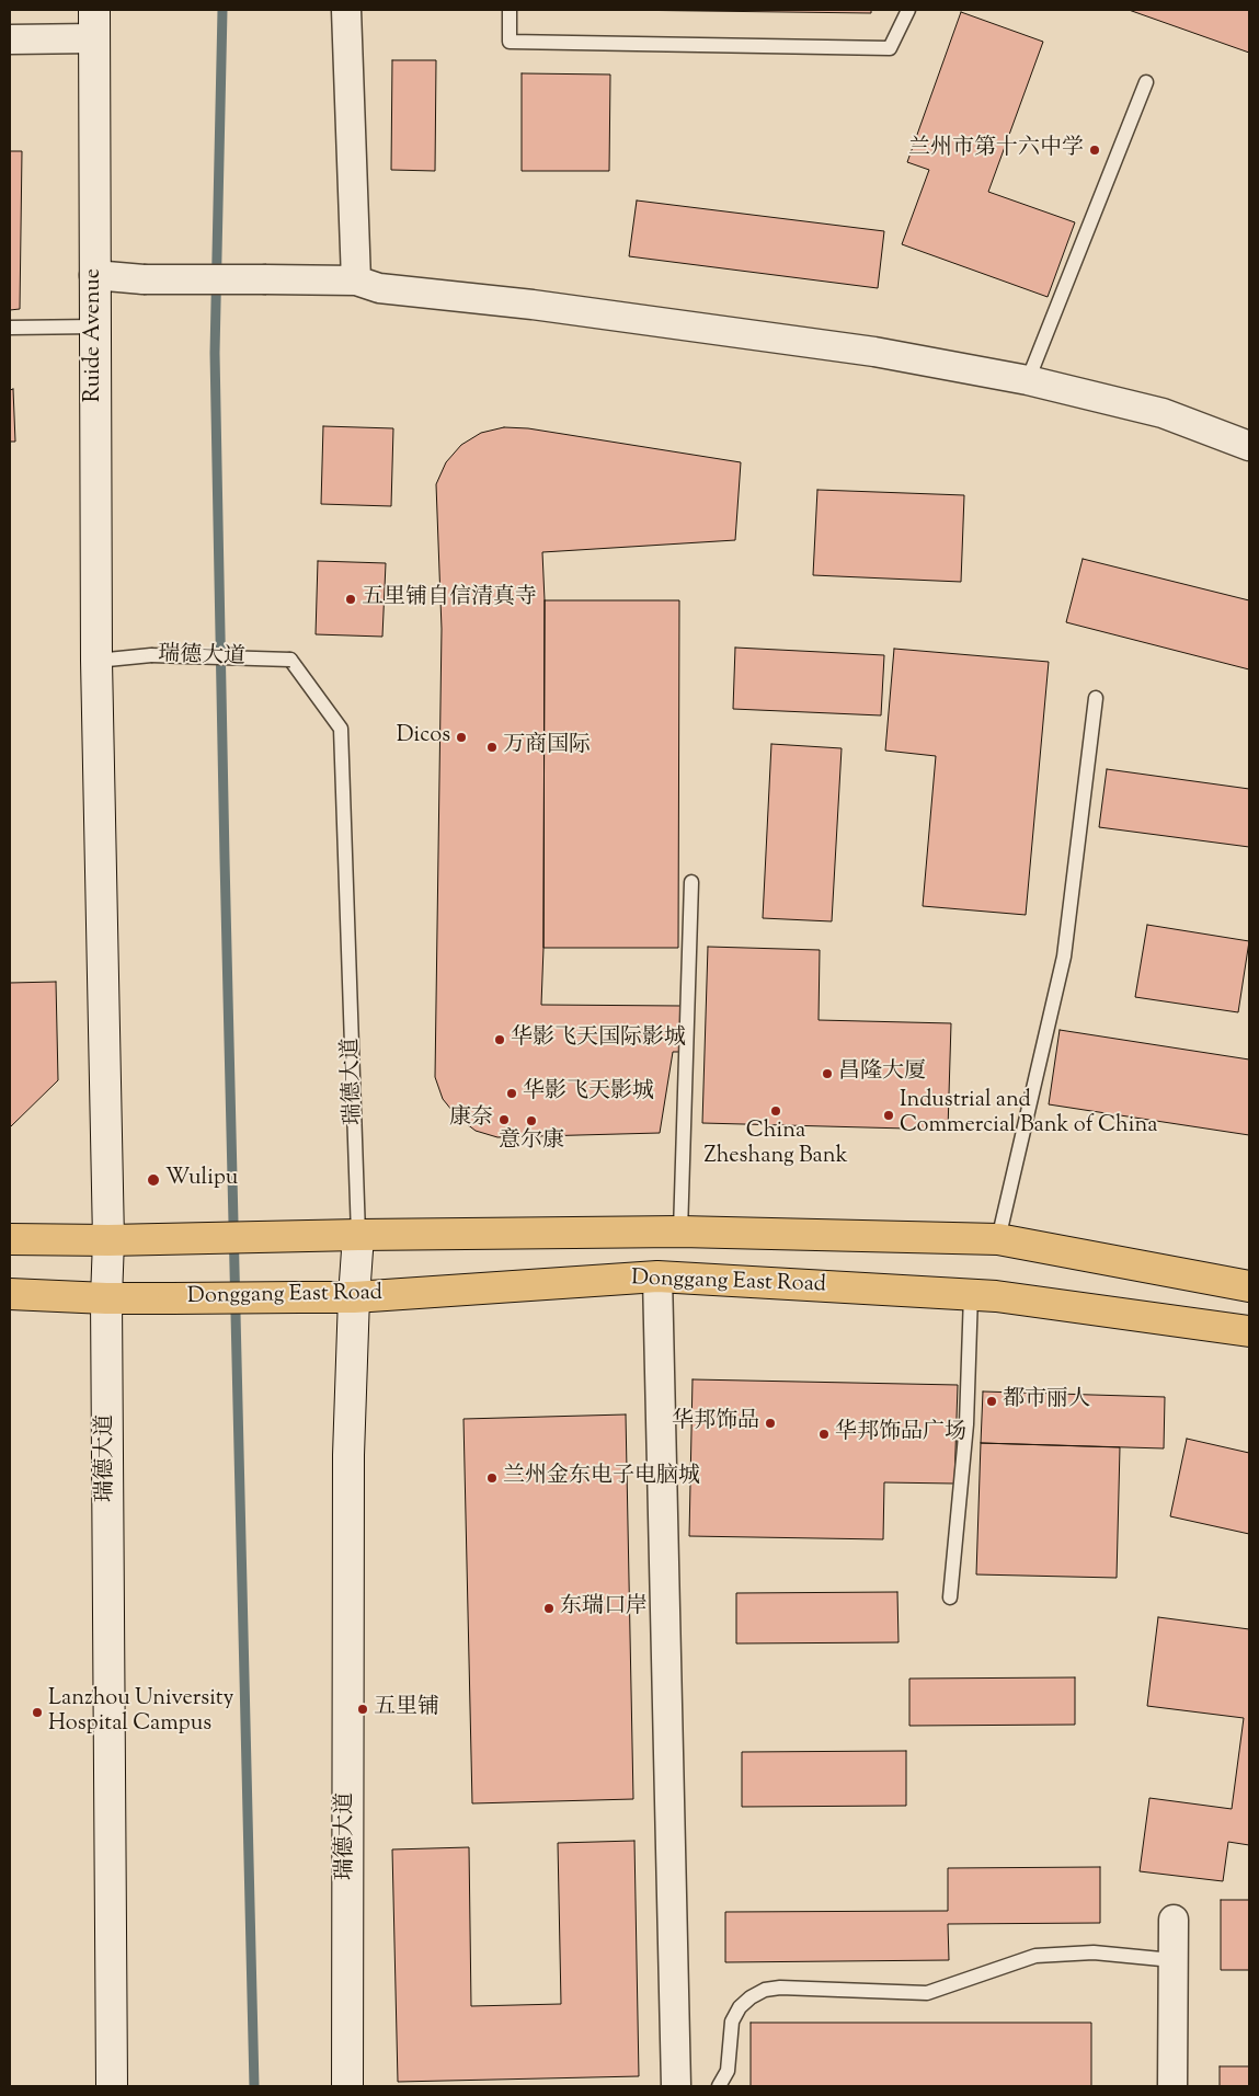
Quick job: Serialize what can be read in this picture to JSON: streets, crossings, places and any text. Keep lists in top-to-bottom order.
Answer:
{
  "streets": {
    "main road": ["Donggang East Road"],
    "street": ["Ruide Avenue", "瑞德大道"]
  },
  "crossings": [
    ["Ruide Avenue", "瑞德大道"],
    ["瑞德大道", "Donggang East Road"]
  ],
  "places": [
    "兰州市第十六中学",
    "五里铺自信清真寺",
    "Dicos",
    "万商国际",
    "华影飞天国际影城",
    "昌隆大厦",
    "华影飞天影城",
    "China Zheshang Bank",
    "Industrial and Commercial Bank of China",
    "康奈",
    "意尔康",
    "Wulipu",
    "都市丽人",
    "华邦饰品",
    "华邦饰品广场",
    "兰州金东电子电脑城",
    "东瑞口岸",
    "五里铺",
    "Lanzhou University Hospital Campus"
  ]
}
